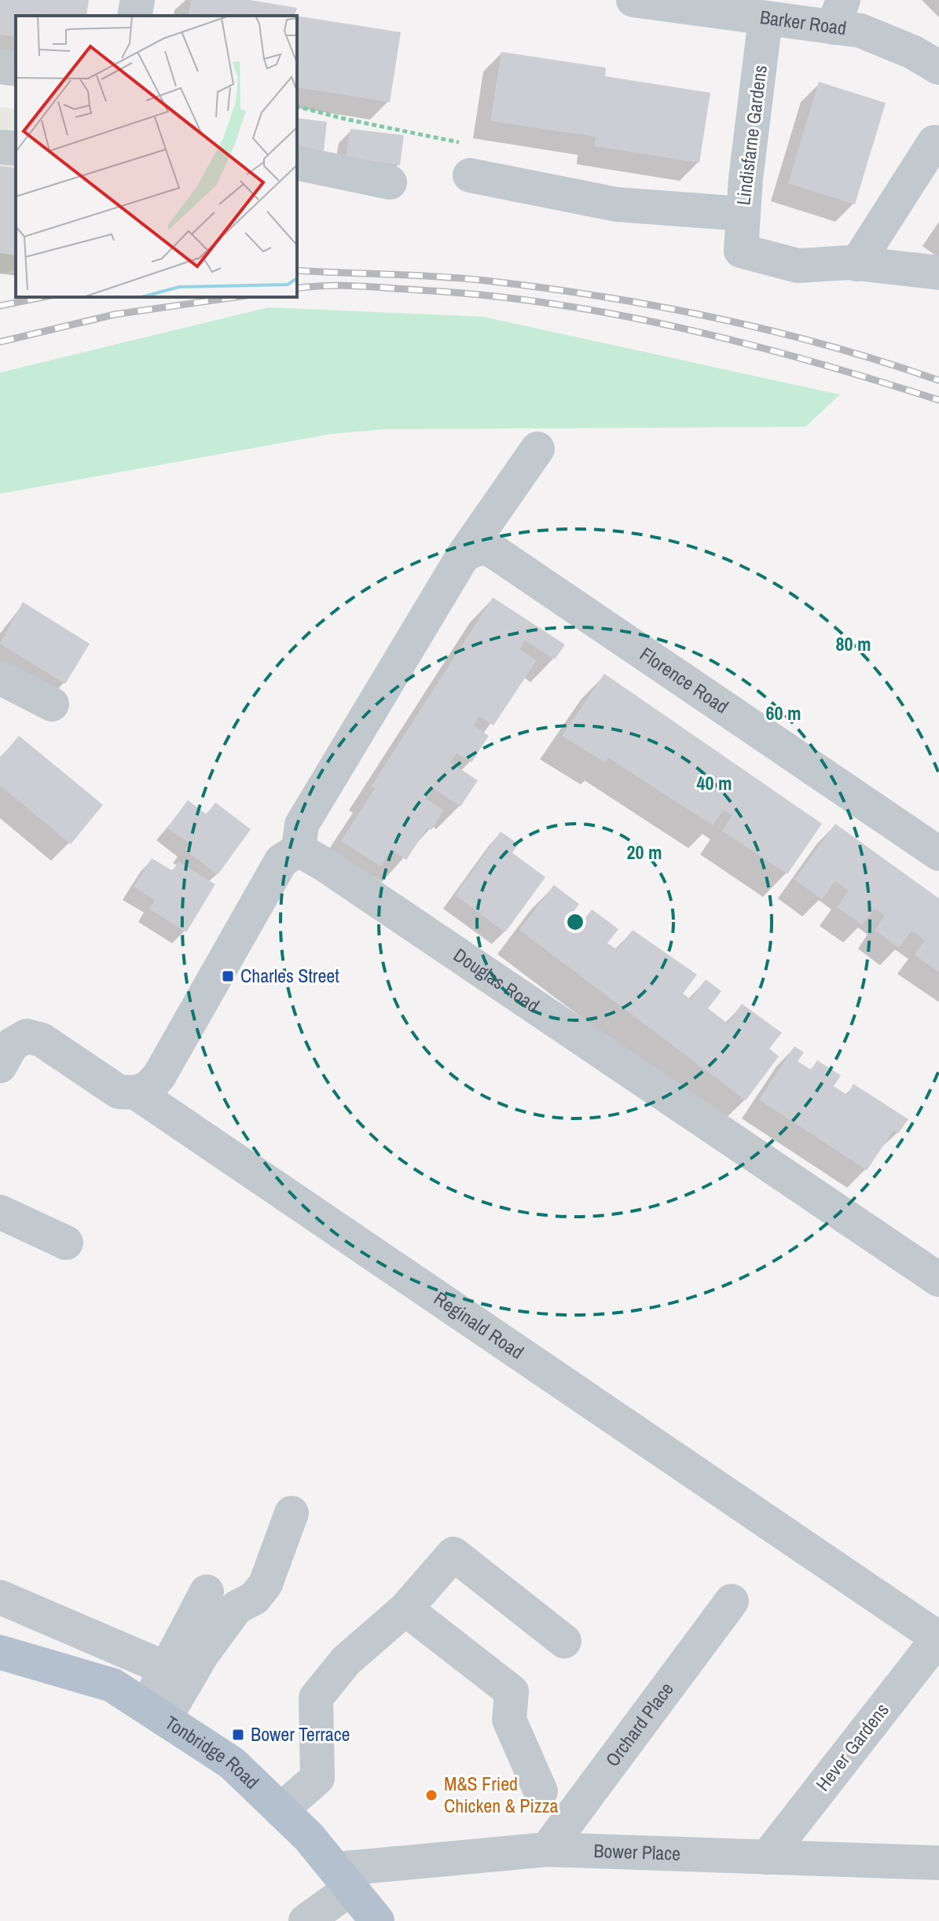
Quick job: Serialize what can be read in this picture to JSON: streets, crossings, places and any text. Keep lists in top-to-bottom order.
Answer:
{
  "streets": {
    "main road": ["Tonbridge Road"],
    "street": [
      "Barker Road",
      "Lindisfarne Gardens",
      "Florence Road",
      "Douglas Road",
      "Reginald Road",
      "Orchard Place",
      "Hever Gardens",
      "Bower Place"
    ]
  },
  "crossings": [
    ["Barker Road", "Lindisfarne Gardens"],
    ["Reginald Road", "Hever Gardens"],
    ["Orchard Place", "Bower Place"],
    ["Hever Gardens", "Bower Place"],
    ["Tonbridge Road", "Bower Place"]
  ],
  "places": {
    "transit": ["Charles Street", "Bower Terrace"],
    "other": ["M&S Fried Chicken & Pizza"]
  },
  "rings": [
    "80 m",
    "60 m",
    "40 m",
    "20 m"
  ]
}
